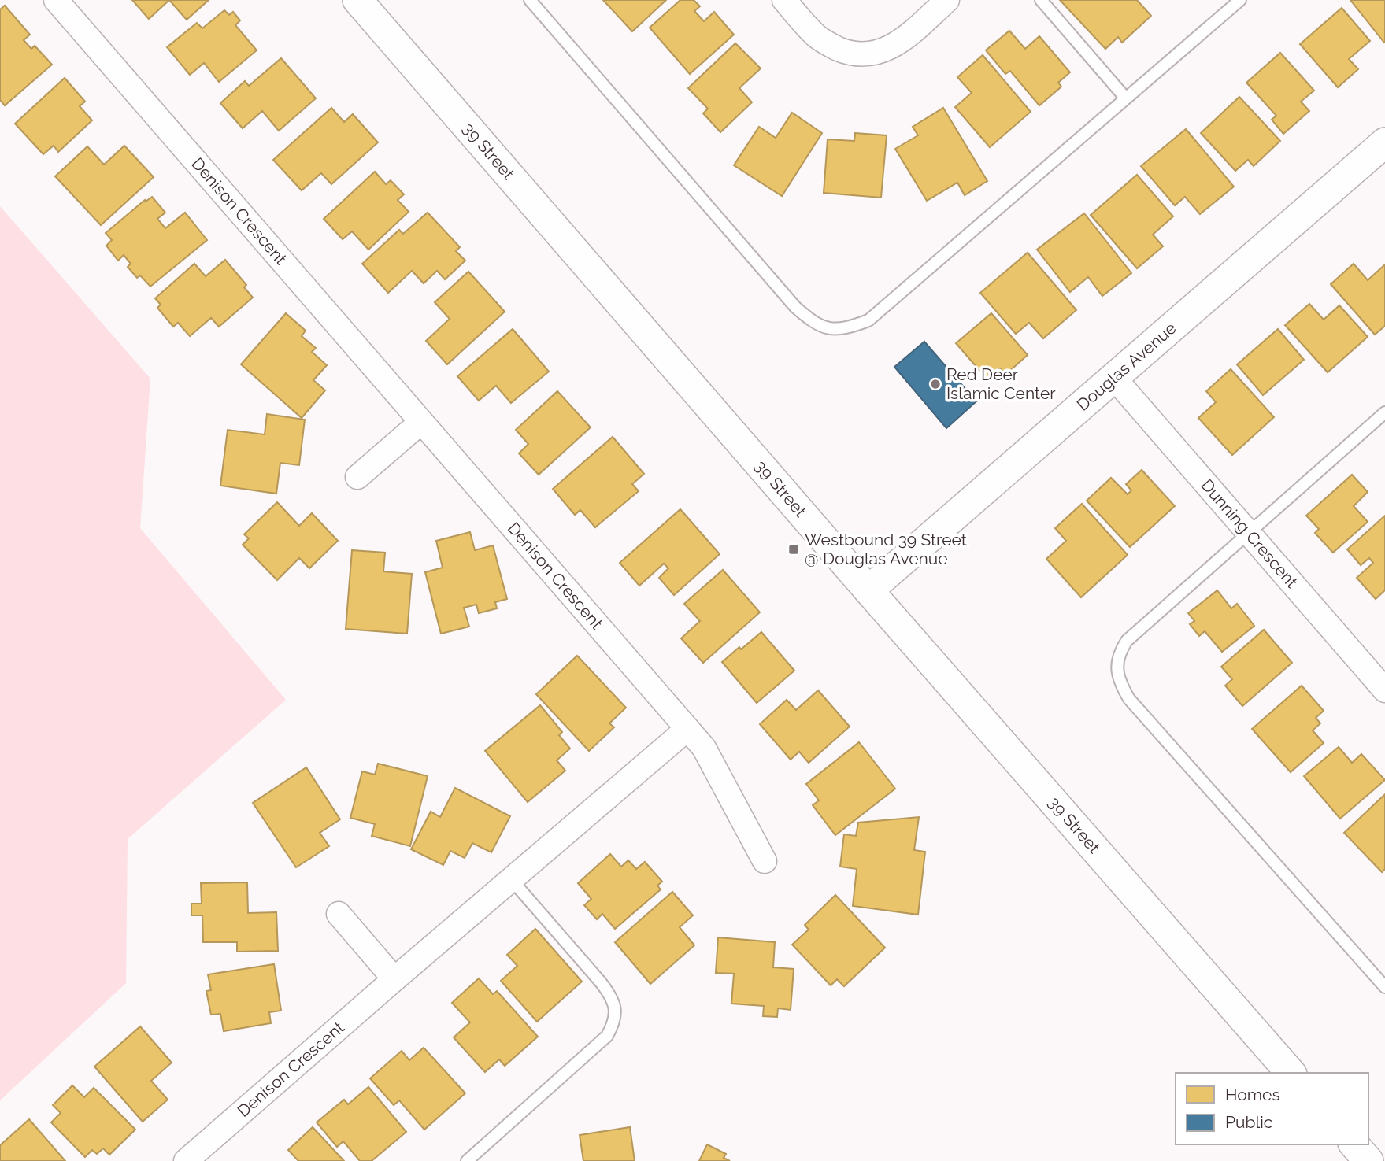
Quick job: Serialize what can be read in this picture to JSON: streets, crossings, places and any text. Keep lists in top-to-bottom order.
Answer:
{
  "streets": {
    "street": [
      "39 Street",
      "Denison Crescent",
      "Douglas Avenue",
      "Dunning Crescent"
    ]
  },
  "crossings": [
    ["39 Street", "Douglas Avenue"],
    ["Douglas Avenue", "Dunning Crescent"]
  ],
  "places": {
    "other": ["Red Deer Islamic Center"],
    "transit": ["Westbound 39 Street @ Douglas Avenue"]
  },
  "legend": ["Homes", "Public"]
}
